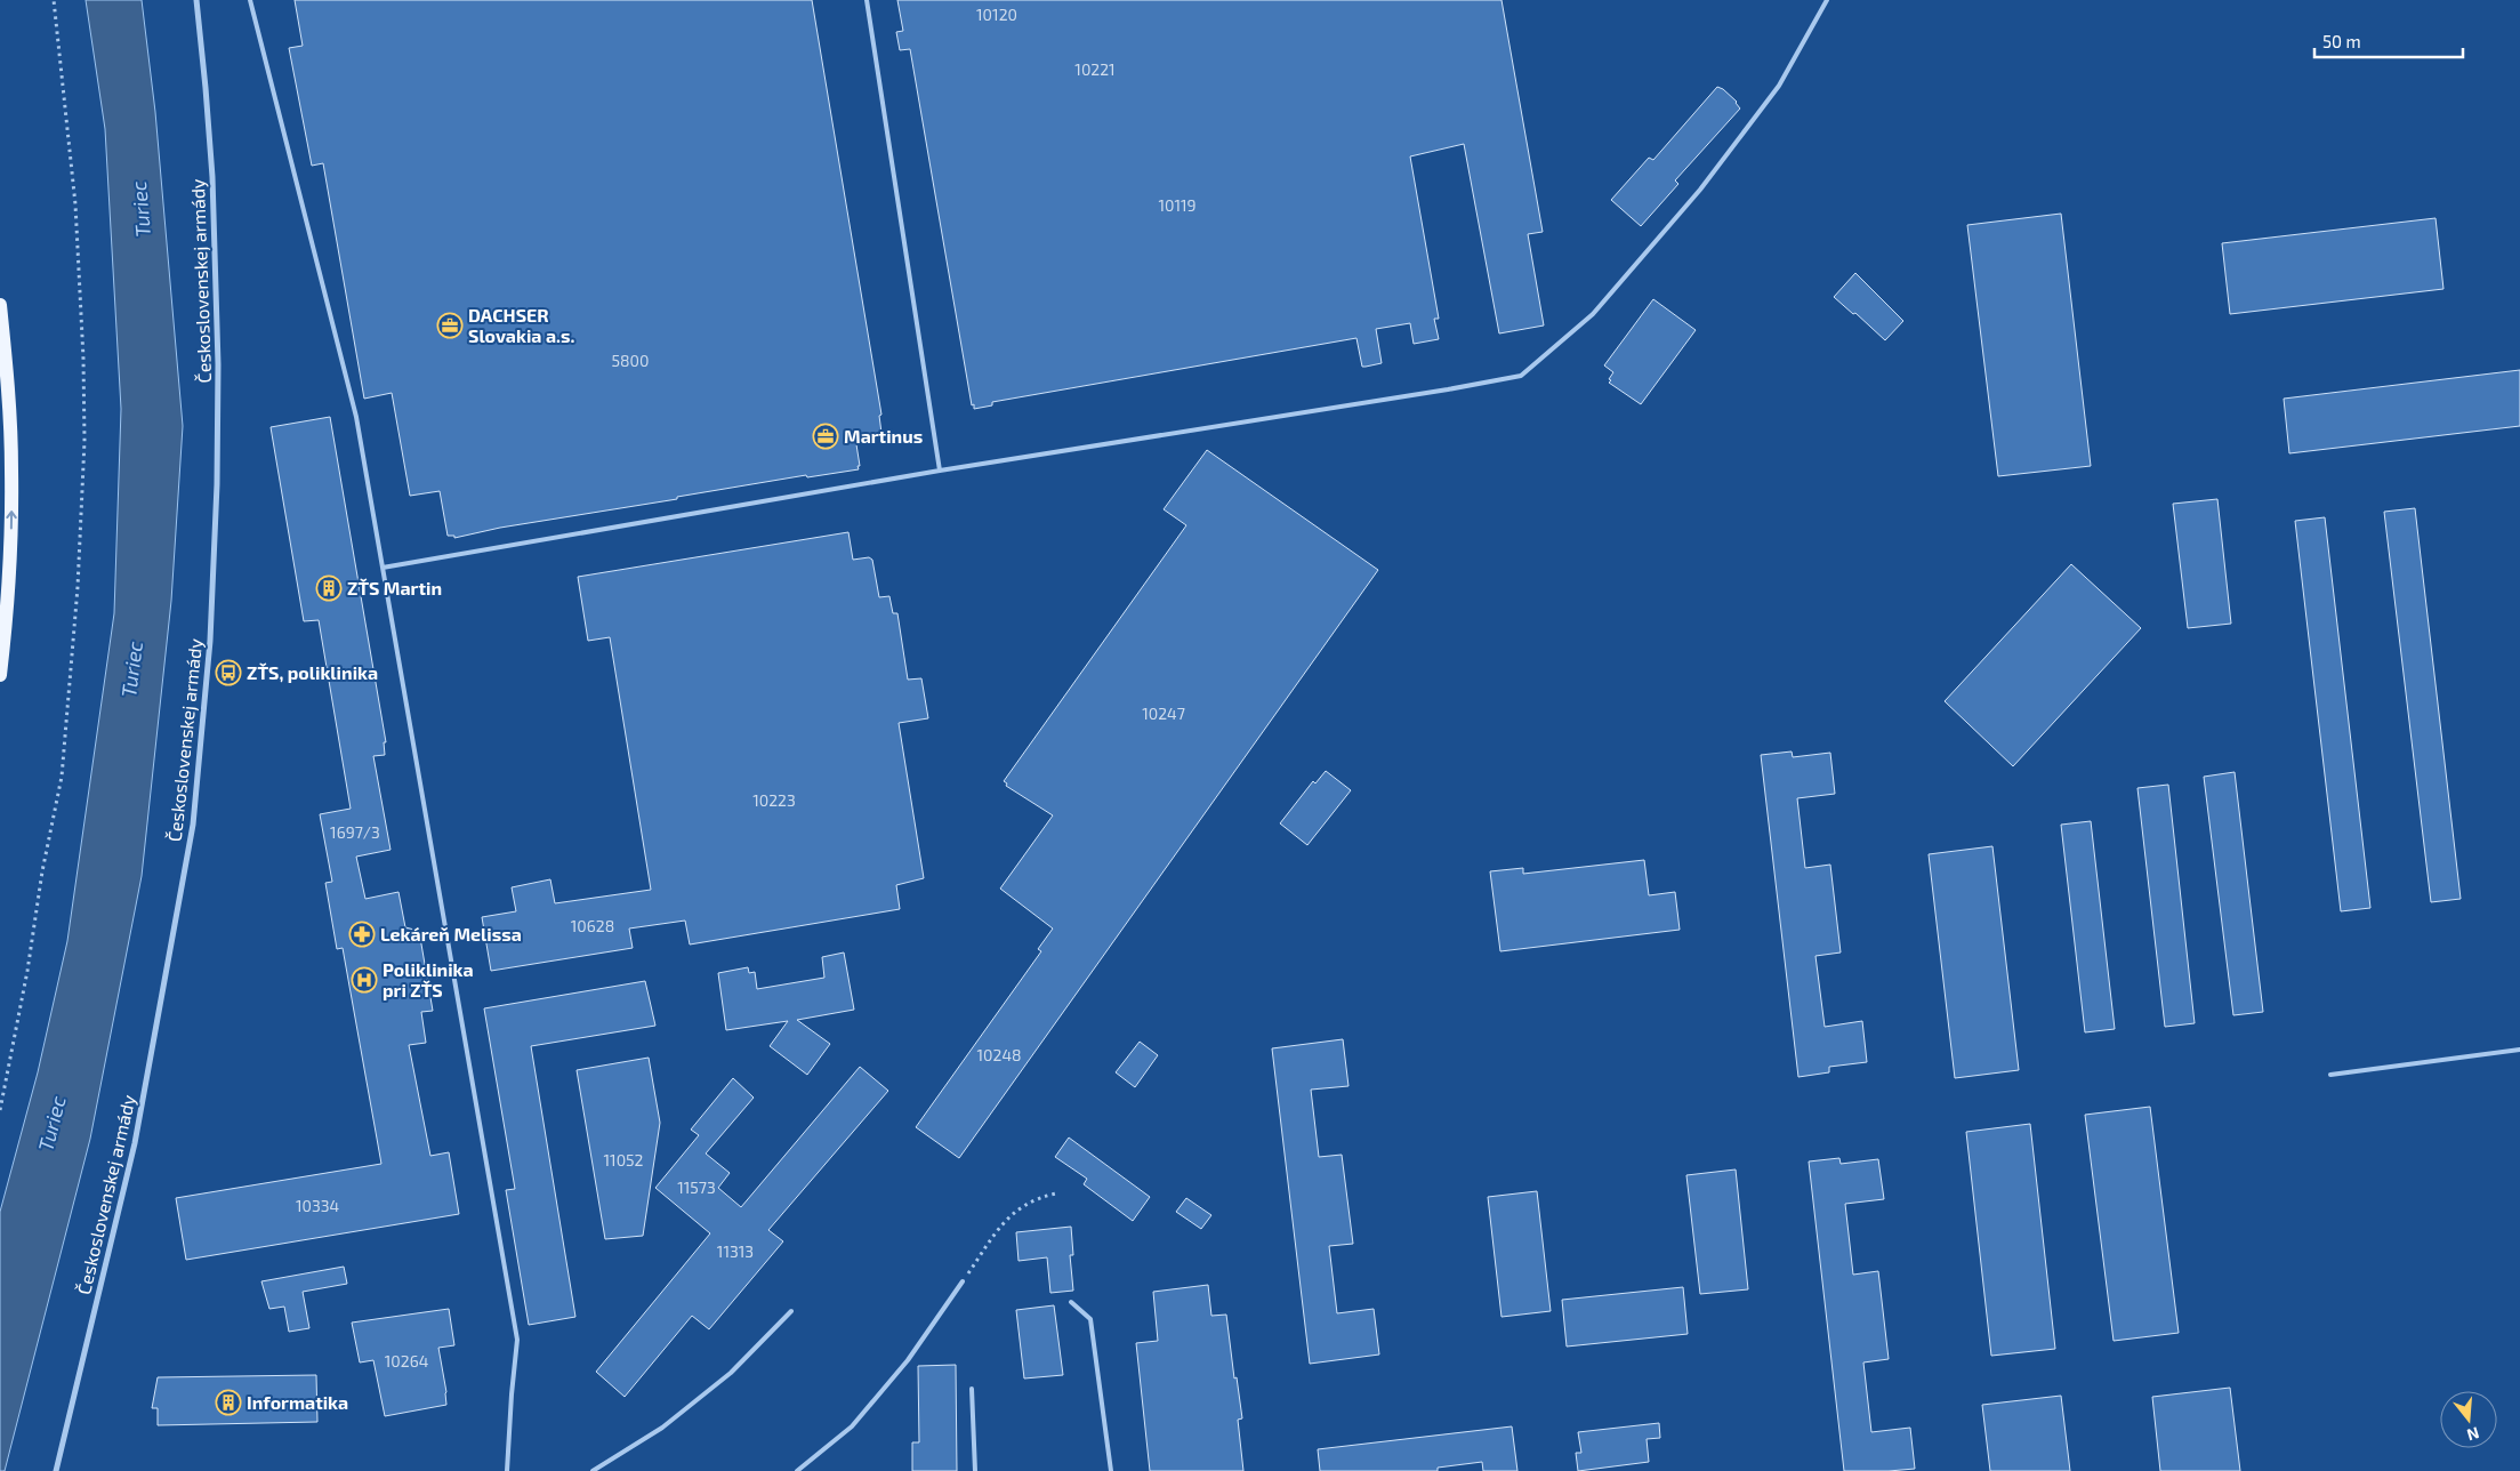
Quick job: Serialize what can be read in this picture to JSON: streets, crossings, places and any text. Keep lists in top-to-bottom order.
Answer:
{
  "streets": {
    "street": ["Československej armády"]
  },
  "water": ["Turiec"],
  "places": {
    "office": ["DACHSER Slovakia a.s.", "Martinus"],
    "building": ["ZŤS Martin", "Informatika"],
    "bus stop": ["ZŤS, poliklinika"],
    "pharmacy": ["Lekáreň Melissa"],
    "hospital": ["Poliklinika pri ZŤS"]
  },
  "house_numbers": [
    "10120",
    "10221",
    "10119",
    "5800",
    "10247",
    "10223",
    "1697/3",
    "10628",
    "10248",
    "11052",
    "11573",
    "10334",
    "11313",
    "10264"
  ],
  "scale_bar": "50 m",
  "north": "bottom"
}
